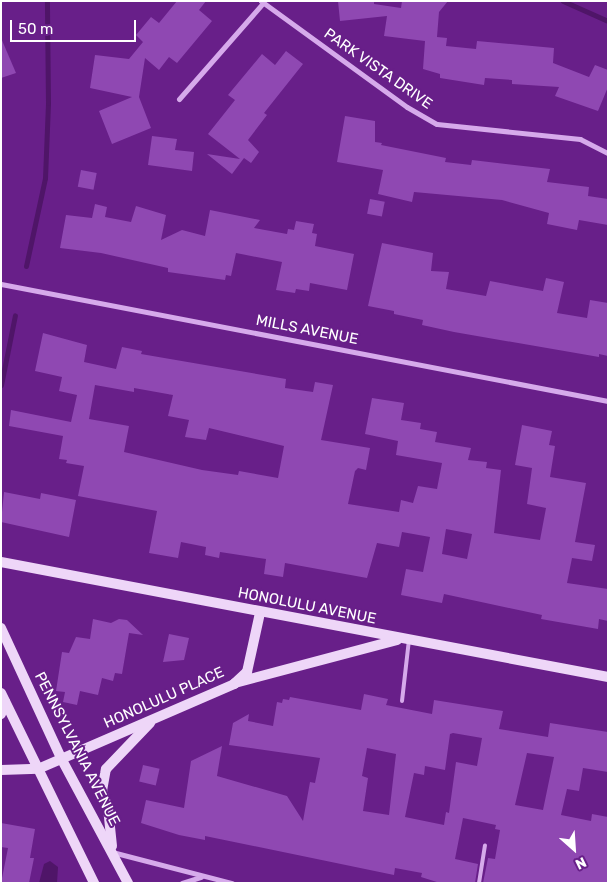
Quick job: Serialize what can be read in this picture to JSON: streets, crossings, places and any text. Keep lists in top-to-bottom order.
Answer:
{
  "streets": {
    "main road": ["HONOLULU AVENUE", "HONOLULU PLACE", "PENNSYLVANIA AVENUE"],
    "street": ["PARK VISTA DRIVE", "MILLS AVENUE"]
  },
  "crossings": [
    ["HONOLULU AVENUE", "HONOLULU PLACE"],
    ["HONOLULU PLACE", "PENNSYLVANIA AVENUE"]
  ],
  "scale_bar": "50 m",
  "north": "bottom right"
}
